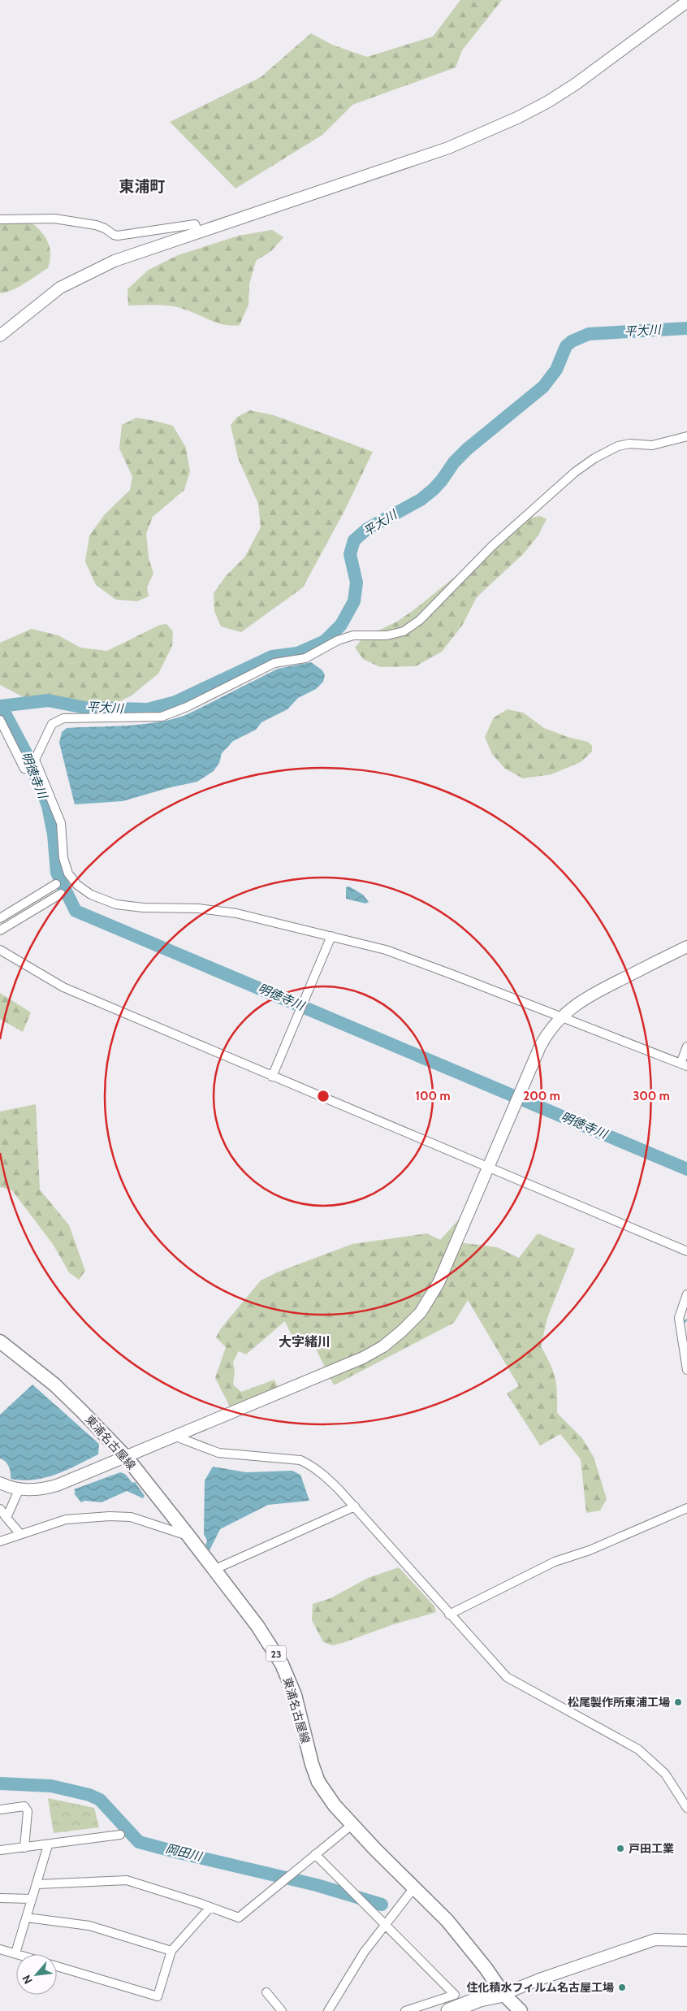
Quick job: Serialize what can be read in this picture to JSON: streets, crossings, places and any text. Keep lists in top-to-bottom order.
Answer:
{
  "streets": {
    "main road": ["東浦名古屋線", "23"]
  },
  "districts": ["東浦町", "大字緒川"],
  "water": ["平大川", "明徳寺川", "岡田川"],
  "places": ["松尾製作所東浦工場", "戸田工業", "住化積水フィルム名古屋工場"],
  "north": "bottom left",
  "rings": ["100 m", "200 m", "300 m"]
}
